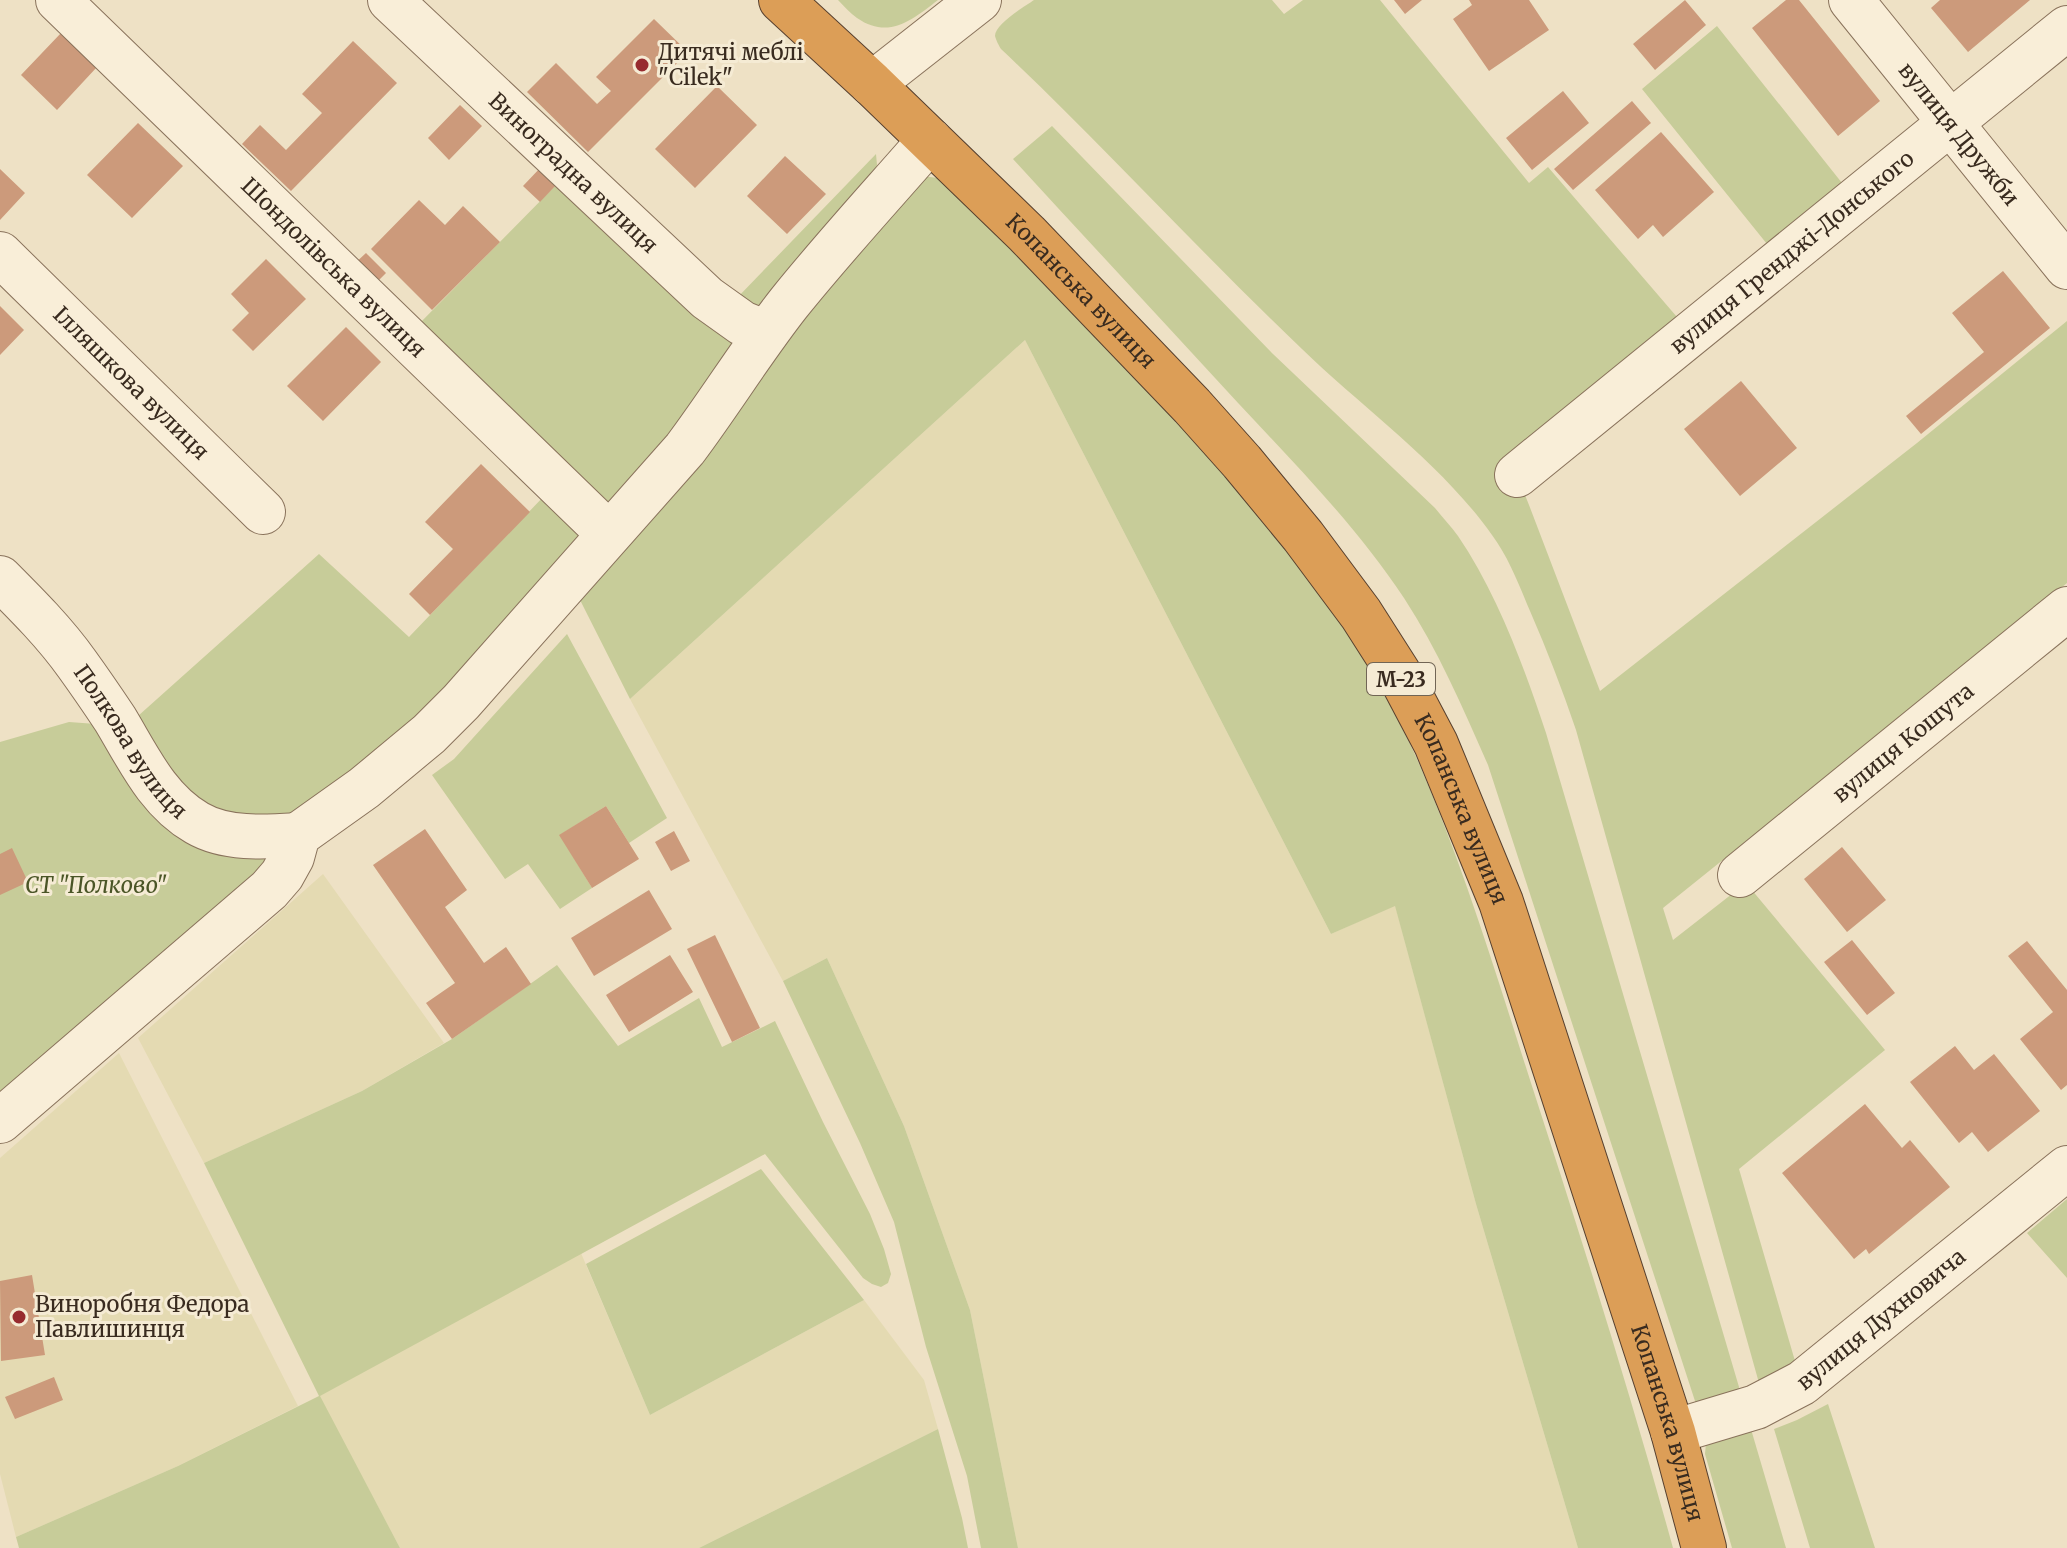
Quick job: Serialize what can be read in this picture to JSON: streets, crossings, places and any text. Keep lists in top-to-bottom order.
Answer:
{
  "streets": {
    "highway": ["Копанська вулиця", "М-23"],
    "street": [
      "вулиця Дружби",
      "Виноградна вулиця",
      "вулиця Гренджі-Донського",
      "Шондолівська вулиця",
      "Ілляшкова вулиця",
      "Полкова вулиця",
      "вулиця Кошута",
      "вулиця Духновича"
    ]
  },
  "crossings": [
    ["вулиця Дружби", "вулиця Гренджі-Донського"],
    ["Копанська вулиця", "вулиця Духновича"]
  ],
  "parks": ["СТ \"Полково\""],
  "places": ["Дитячі меблі \"Cilek\"", "Виноробня Федора Павлишинця"]
}
